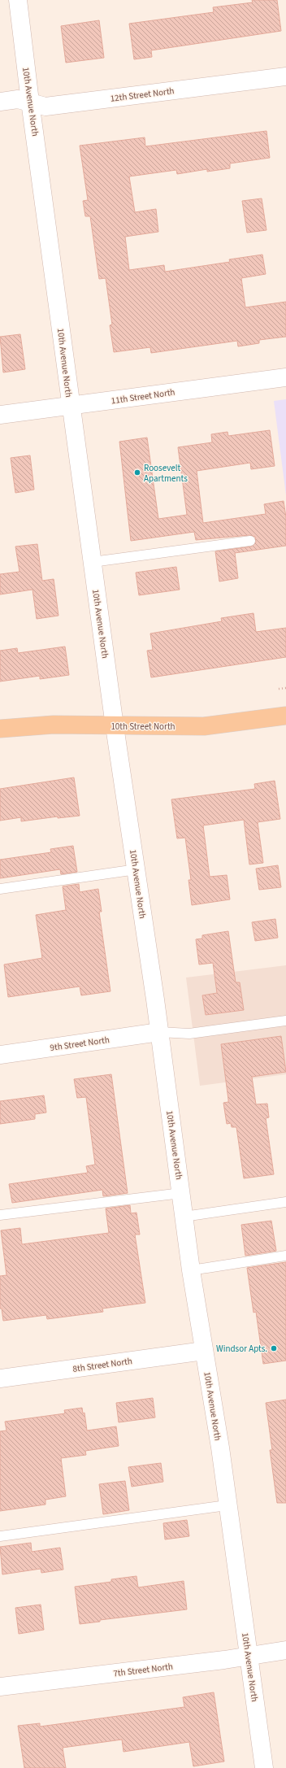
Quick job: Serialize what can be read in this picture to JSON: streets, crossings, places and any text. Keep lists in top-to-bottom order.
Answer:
{
  "streets": {
    "main road": ["10th Street North"],
    "street": [
      "12th Street North",
      "10th Avenue North",
      "11th Street North",
      "9th Street North",
      "8th Street North",
      "7th Street North"
    ]
  },
  "crossings": [
    ["12th Street North", "10th Avenue North"],
    ["10th Avenue North", "11th Street North"],
    ["10th Avenue North", "10th Street North"],
    ["10th Avenue North", "9th Street North"],
    ["10th Avenue North", "8th Street North"],
    ["10th Avenue North", "7th Street North"]
  ],
  "places": ["Roosevelt Apartments", "Windsor Apts."]
}
